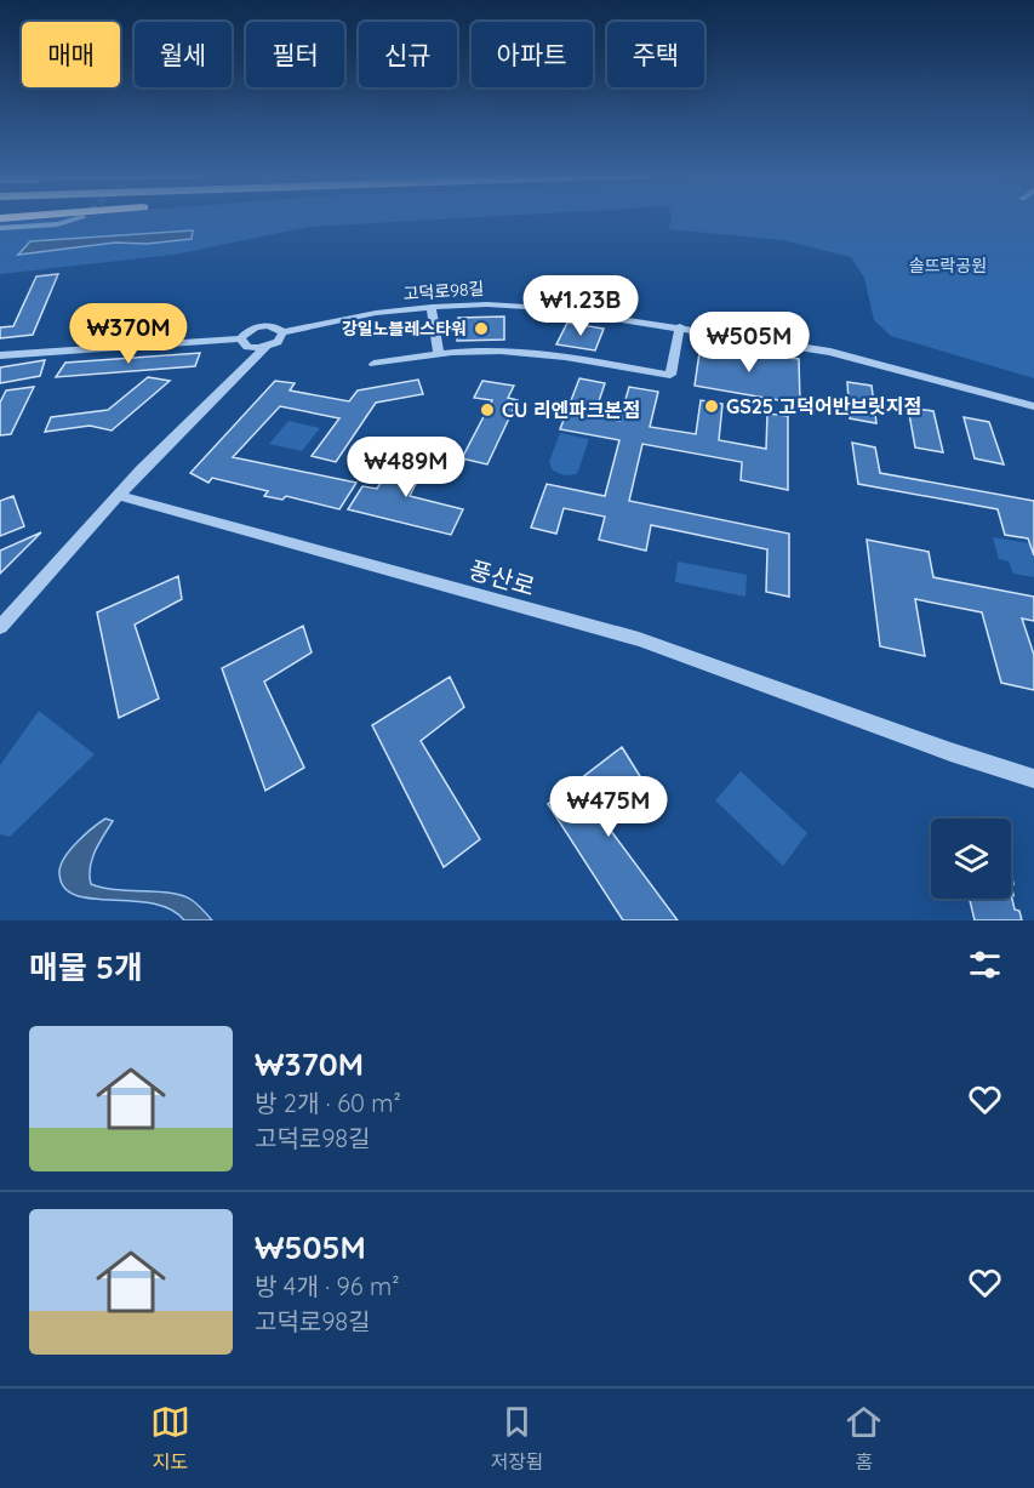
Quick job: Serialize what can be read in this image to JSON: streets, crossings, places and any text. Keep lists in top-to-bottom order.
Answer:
{
  "streets": {
    "street": ["고덕로98길", "풍산로"]
  },
  "parks": ["솔뜨락공원"],
  "places": ["강일노블레스타워", "GS25 고덕어반브릿지점", "CU 리엔파크본점"],
  "page": {
    "chip": [
      "매매",
      "월세",
      "필터",
      "신규",
      "아파트",
      "주택"
    ],
    "price": [
      "₩1.23B",
      "₩370M",
      "₩505M",
      "₩489M",
      "₩475M"
    ],
    "heading": "매물 5개",
    "list": [
      {
        "name": "₩370M",
        "note": "방 2개 · 60 m² · 고덕로98길"
      },
      {
        "name": "₩505M",
        "note": "방 4개 · 96 m² · 고덕로98길"
      }
    ],
    "tabs": ["지도", "저장됨", "홈"]
  }
}
